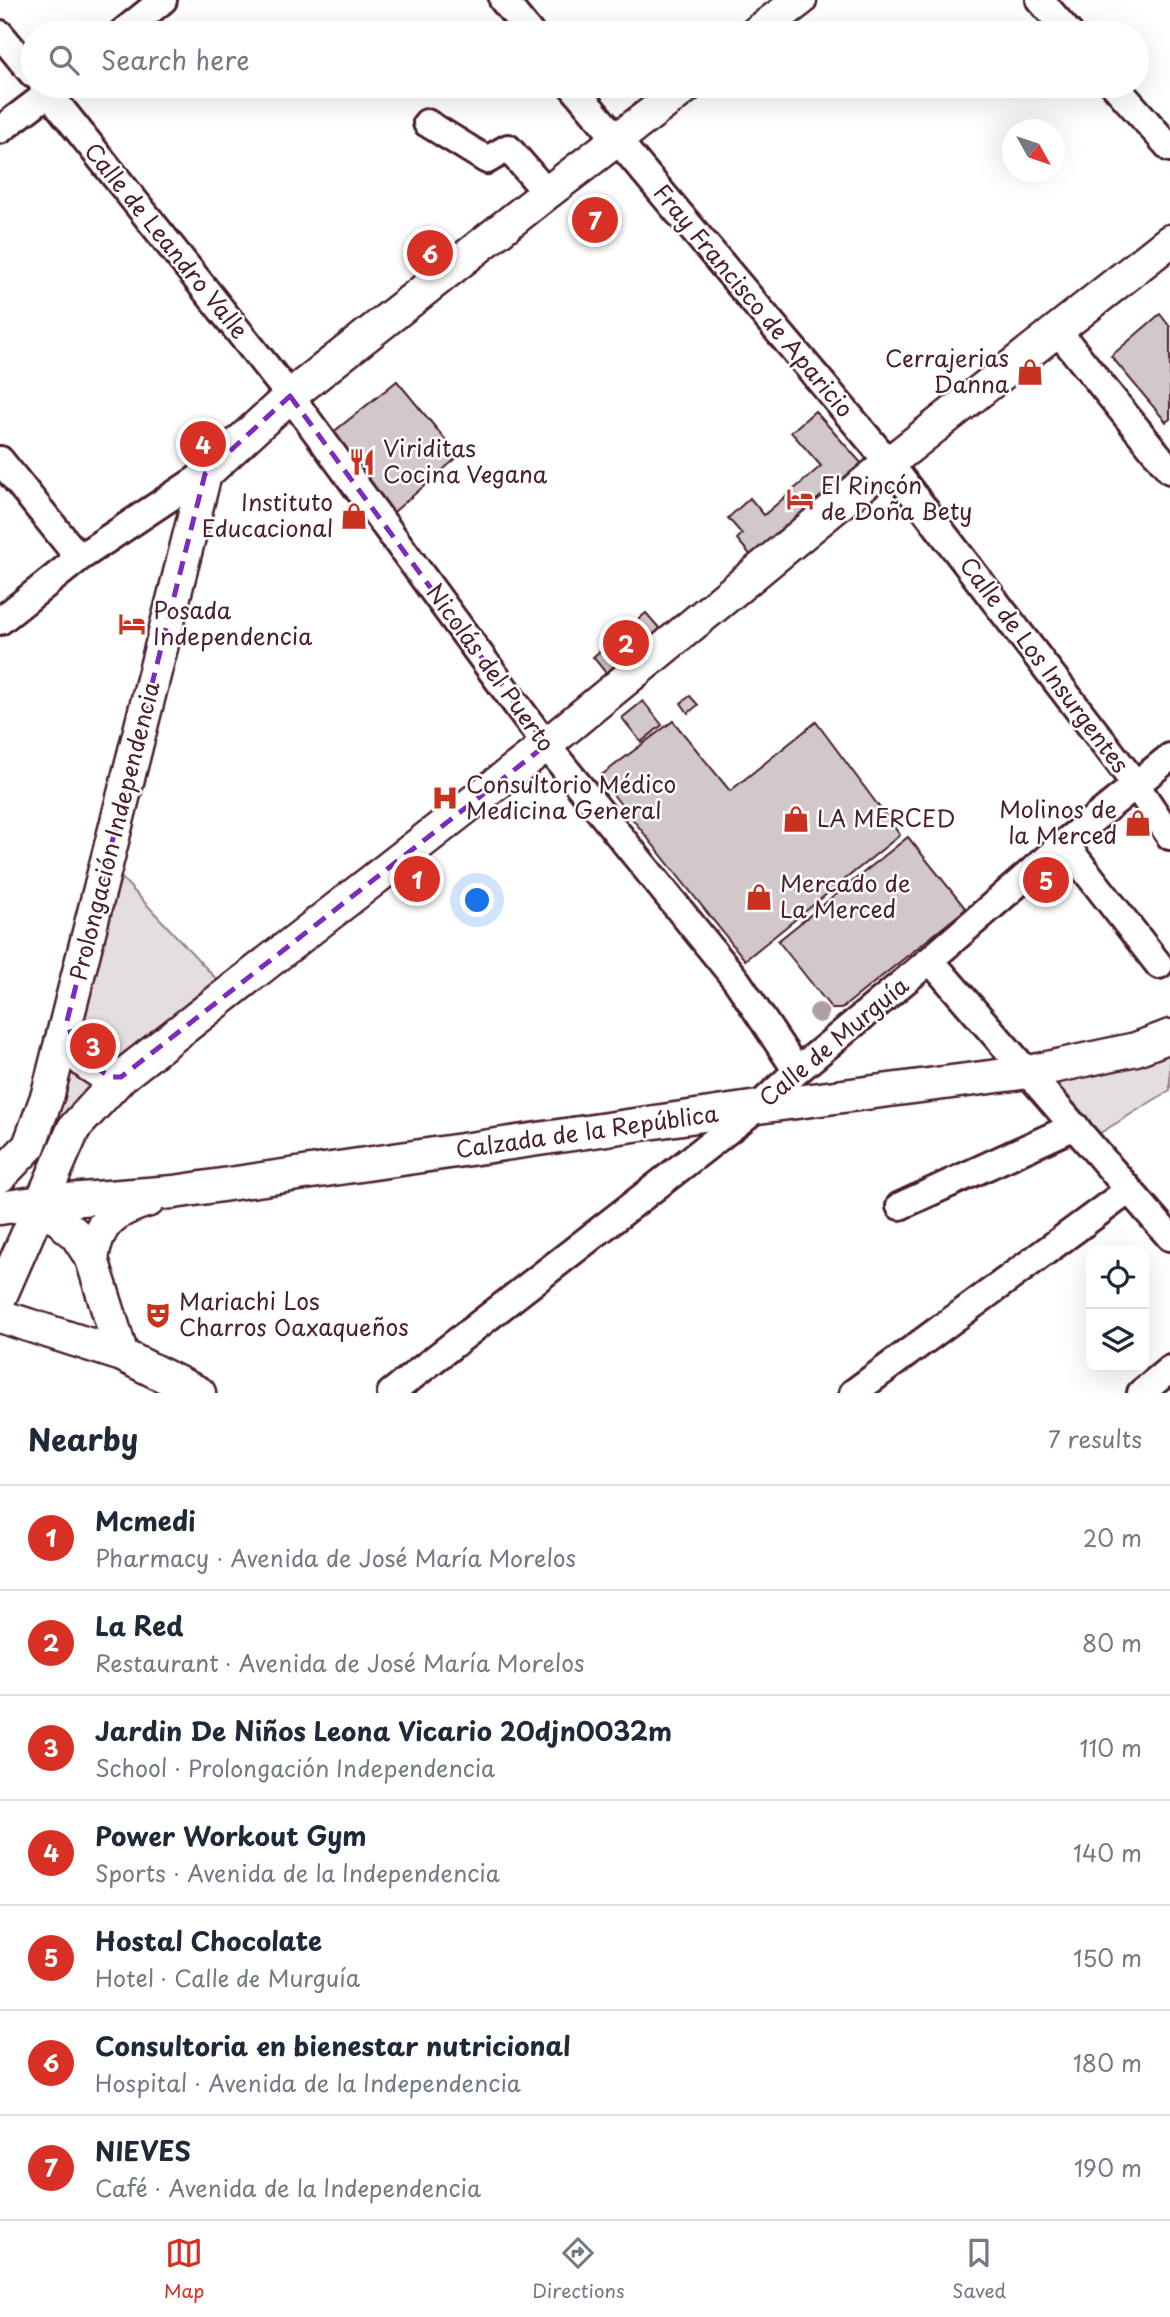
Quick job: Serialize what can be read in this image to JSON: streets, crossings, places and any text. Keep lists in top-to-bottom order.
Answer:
{
  "streets": {
    "main road": ["Prolongación Independencia", "Calzada de la República"],
    "street": [
      "Calle de Leandro Valle",
      "Fray Francisco de Aparicio",
      "Calle de Los Insurgentes",
      "Nicolás del Puerto",
      "Calle de Murguía"
    ]
  },
  "crossings": [
    ["Calle de Leandro Valle", "Nicolás del Puerto"],
    ["Fray Francisco de Aparicio", "Calle de Los Insurgentes"],
    ["Calle de Los Insurgentes", "Calle de Murguía"],
    ["Nicolás del Puerto", "Calle de Murguía"],
    ["Calle de Murguía", "Calzada de la República"]
  ],
  "places": {
    "shop": [
      "Cerrajerias Danna",
      "Instituto Educacional",
      "LA MERCED",
      "Molinos de la Merced",
      "Mercado de La Merced"
    ],
    "restaurant": ["Viriditas Cocina Vegana"],
    "hotel": ["El Rincón de Doña Bety", "Posada Independencia"],
    "hospital": ["Consultorio Médico Medicina General"],
    "theatre": ["Mariachi Los Charros Oaxaqueños"]
  },
  "north": "bottom right",
  "page": {
    "search": "Search here",
    "pins": [
      "7",
      "6",
      "4",
      "2",
      "1",
      "5",
      "3"
    ],
    "heading": ["Nearby", "7 results"],
    "list": [
      {
        "mark": "1",
        "name": "Mcmedi",
        "note": "Pharmacy · Avenida de José María Morelos",
        "value": "20 m"
      },
      {
        "mark": "2",
        "name": "La Red",
        "note": "Restaurant · Avenida de José María Morelos",
        "value": "80 m"
      },
      {
        "mark": "3",
        "name": "Jardin De Niños Leona Vicario 20djn0032m",
        "note": "School · Prolongación Independencia",
        "value": "110 m"
      },
      {
        "mark": "4",
        "name": "Power Workout Gym",
        "note": "Sports · Avenida de la Independencia",
        "value": "140 m"
      },
      {
        "mark": "5",
        "name": "Hostal Chocolate",
        "note": "Hotel · Calle de Murguía",
        "value": "150 m"
      },
      {
        "mark": "6",
        "name": "Consultoria en bienestar nutricional",
        "note": "Hospital · Avenida de la Independencia",
        "value": "180 m"
      },
      {
        "mark": "7",
        "name": "NIEVES",
        "note": "Café · Avenida de la Independencia",
        "value": "190 m"
      }
    ],
    "nav": ["Map", "Directions", "Saved"]
  }
}
